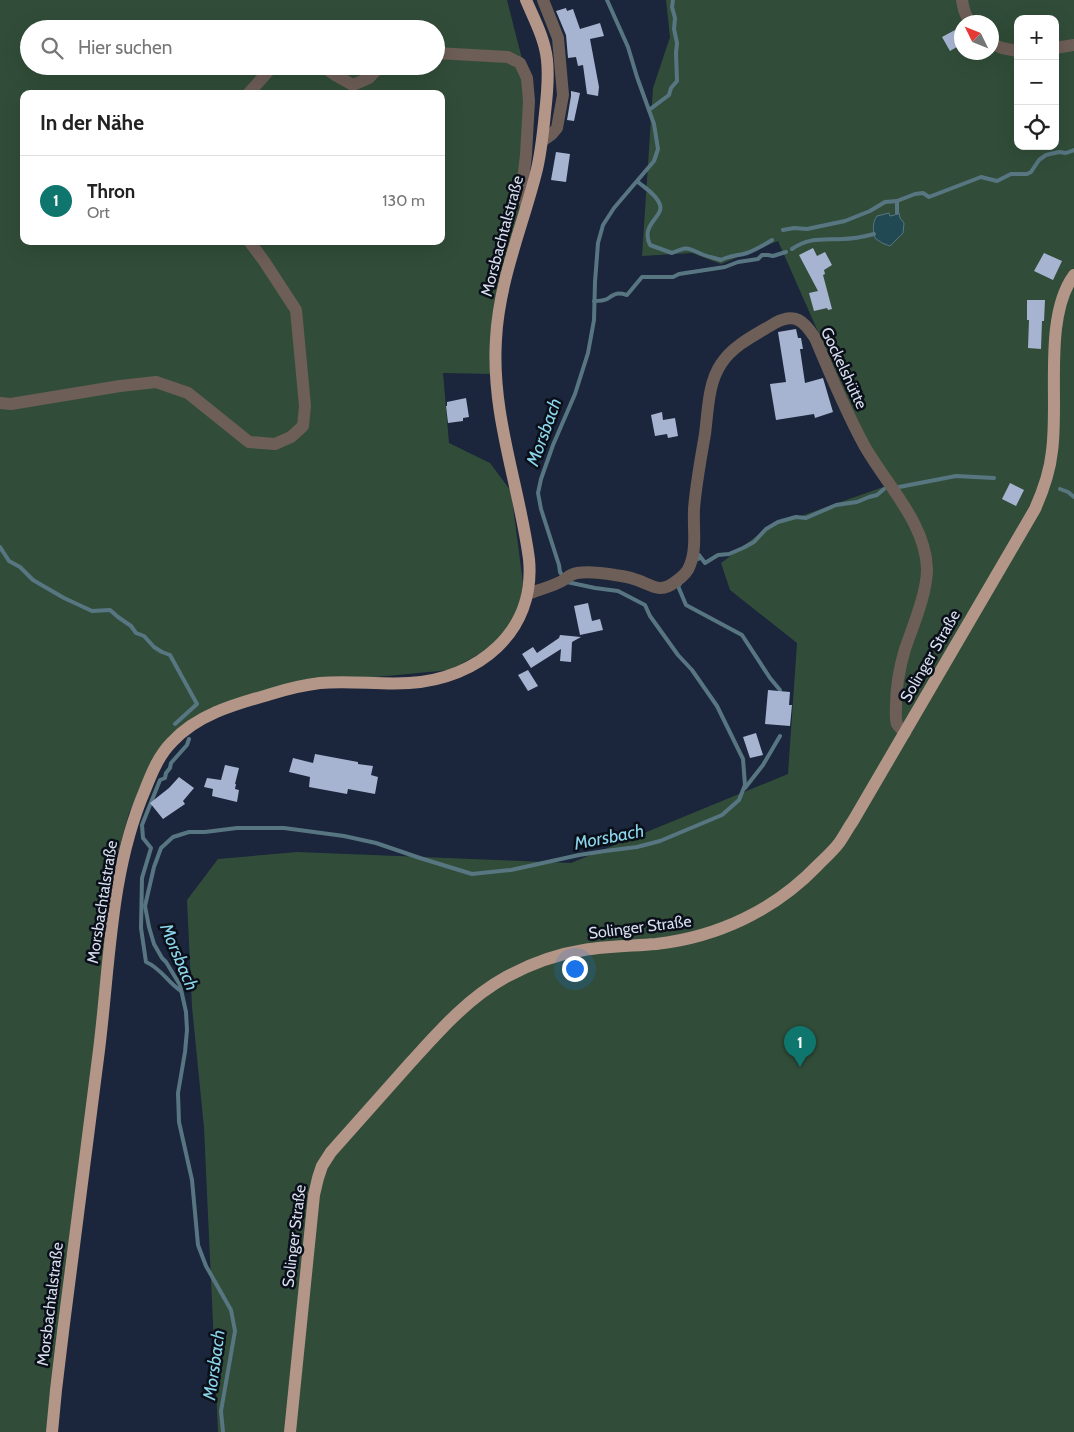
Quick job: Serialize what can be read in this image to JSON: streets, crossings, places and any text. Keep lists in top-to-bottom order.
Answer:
{
  "streets": {
    "main road": ["Morsbachtalstraße", "Solinger Straße"],
    "street": ["Gockelshütte"]
  },
  "crossings": [
    ["Morsbachtalstraße", "Gockelshütte"],
    ["Gockelshütte", "Solinger Straße"]
  ],
  "water": ["Morsbach"],
  "north": "top left",
  "page": {
    "map_buttons": ["+", "−"],
    "search": "Hier suchen",
    "heading": "In der Nähe",
    "list": [
      {
        "mark": "1",
        "name": "Thron",
        "note": "Ort",
        "value": "130 m"
      }
    ],
    "pins": "1"
  }
}
